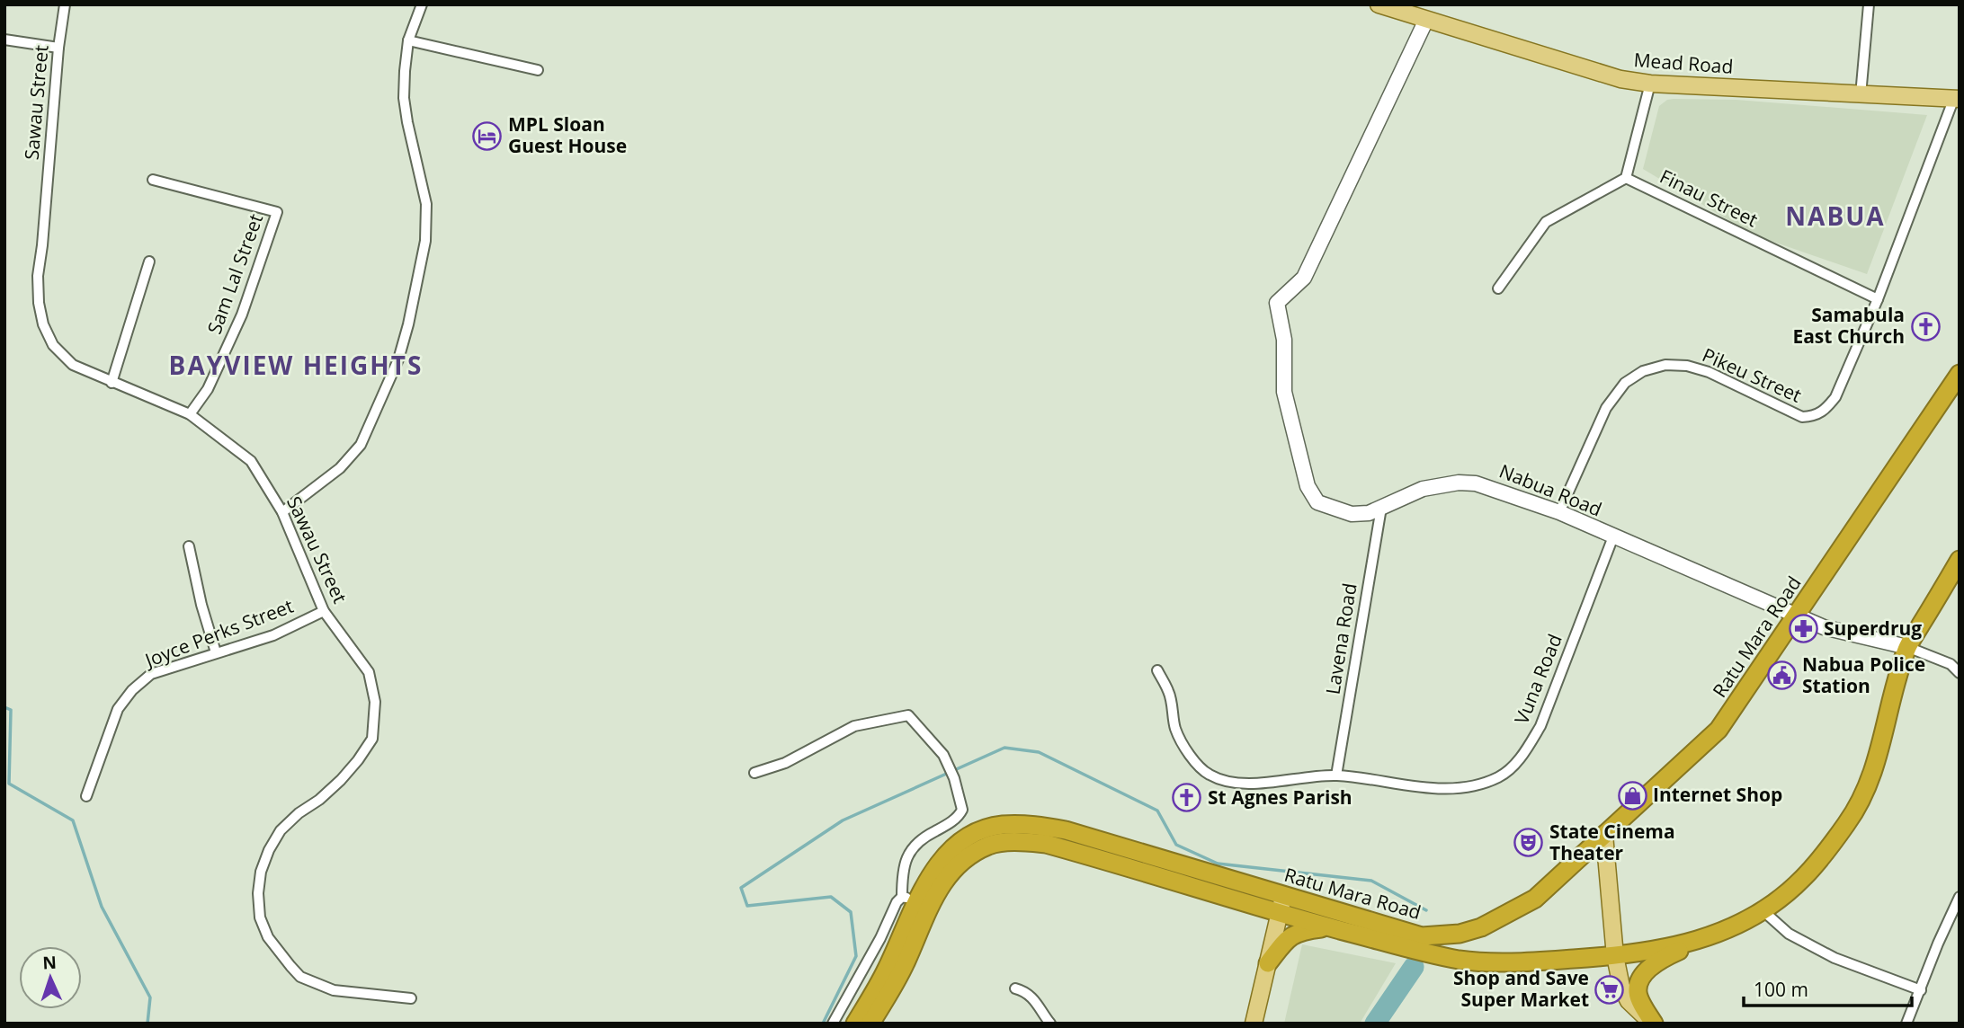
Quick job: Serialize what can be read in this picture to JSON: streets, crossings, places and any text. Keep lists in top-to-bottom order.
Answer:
{
  "streets": {
    "highway": ["Ratu Mara Road"],
    "main road": ["Mead Road", "Nabua Road"],
    "street": [
      "Sawau Street",
      "Finau Street",
      "Sam Lal Street",
      "Pikeu Street",
      "Joyce Perks Street",
      "Lavena Road",
      "Vuna Road"
    ]
  },
  "crossings": [
    ["Mead Road", "Pikeu Street"],
    ["Mead Road", "Nabua Road"],
    ["Sawau Street", "Sam Lal Street"],
    ["Sawau Street", "Joyce Perks Street"],
    ["Finau Street", "Pikeu Street"],
    ["Pikeu Street", "Nabua Road"],
    ["Nabua Road", "Ratu Mara Road"],
    ["Nabua Road", "Lavena Road"],
    ["Nabua Road", "Vuna Road"],
    ["Lavena Road", "Vuna Road"]
  ],
  "districts": ["NABUA", "BAYVIEW HEIGHTS"],
  "places": {
    "hotel": ["MPL Sloan Guest House"],
    "church": ["Samabula East Church", "St Agnes Parish"],
    "pharmacy": ["Superdrug"],
    "public building": ["Nabua Police Station"],
    "shop": ["Internet Shop"],
    "theatre": ["State Cinema Theater"],
    "supermarket": ["Shop and Save Super Market"]
  },
  "scale_bar": "100 m",
  "north": "top"
}
